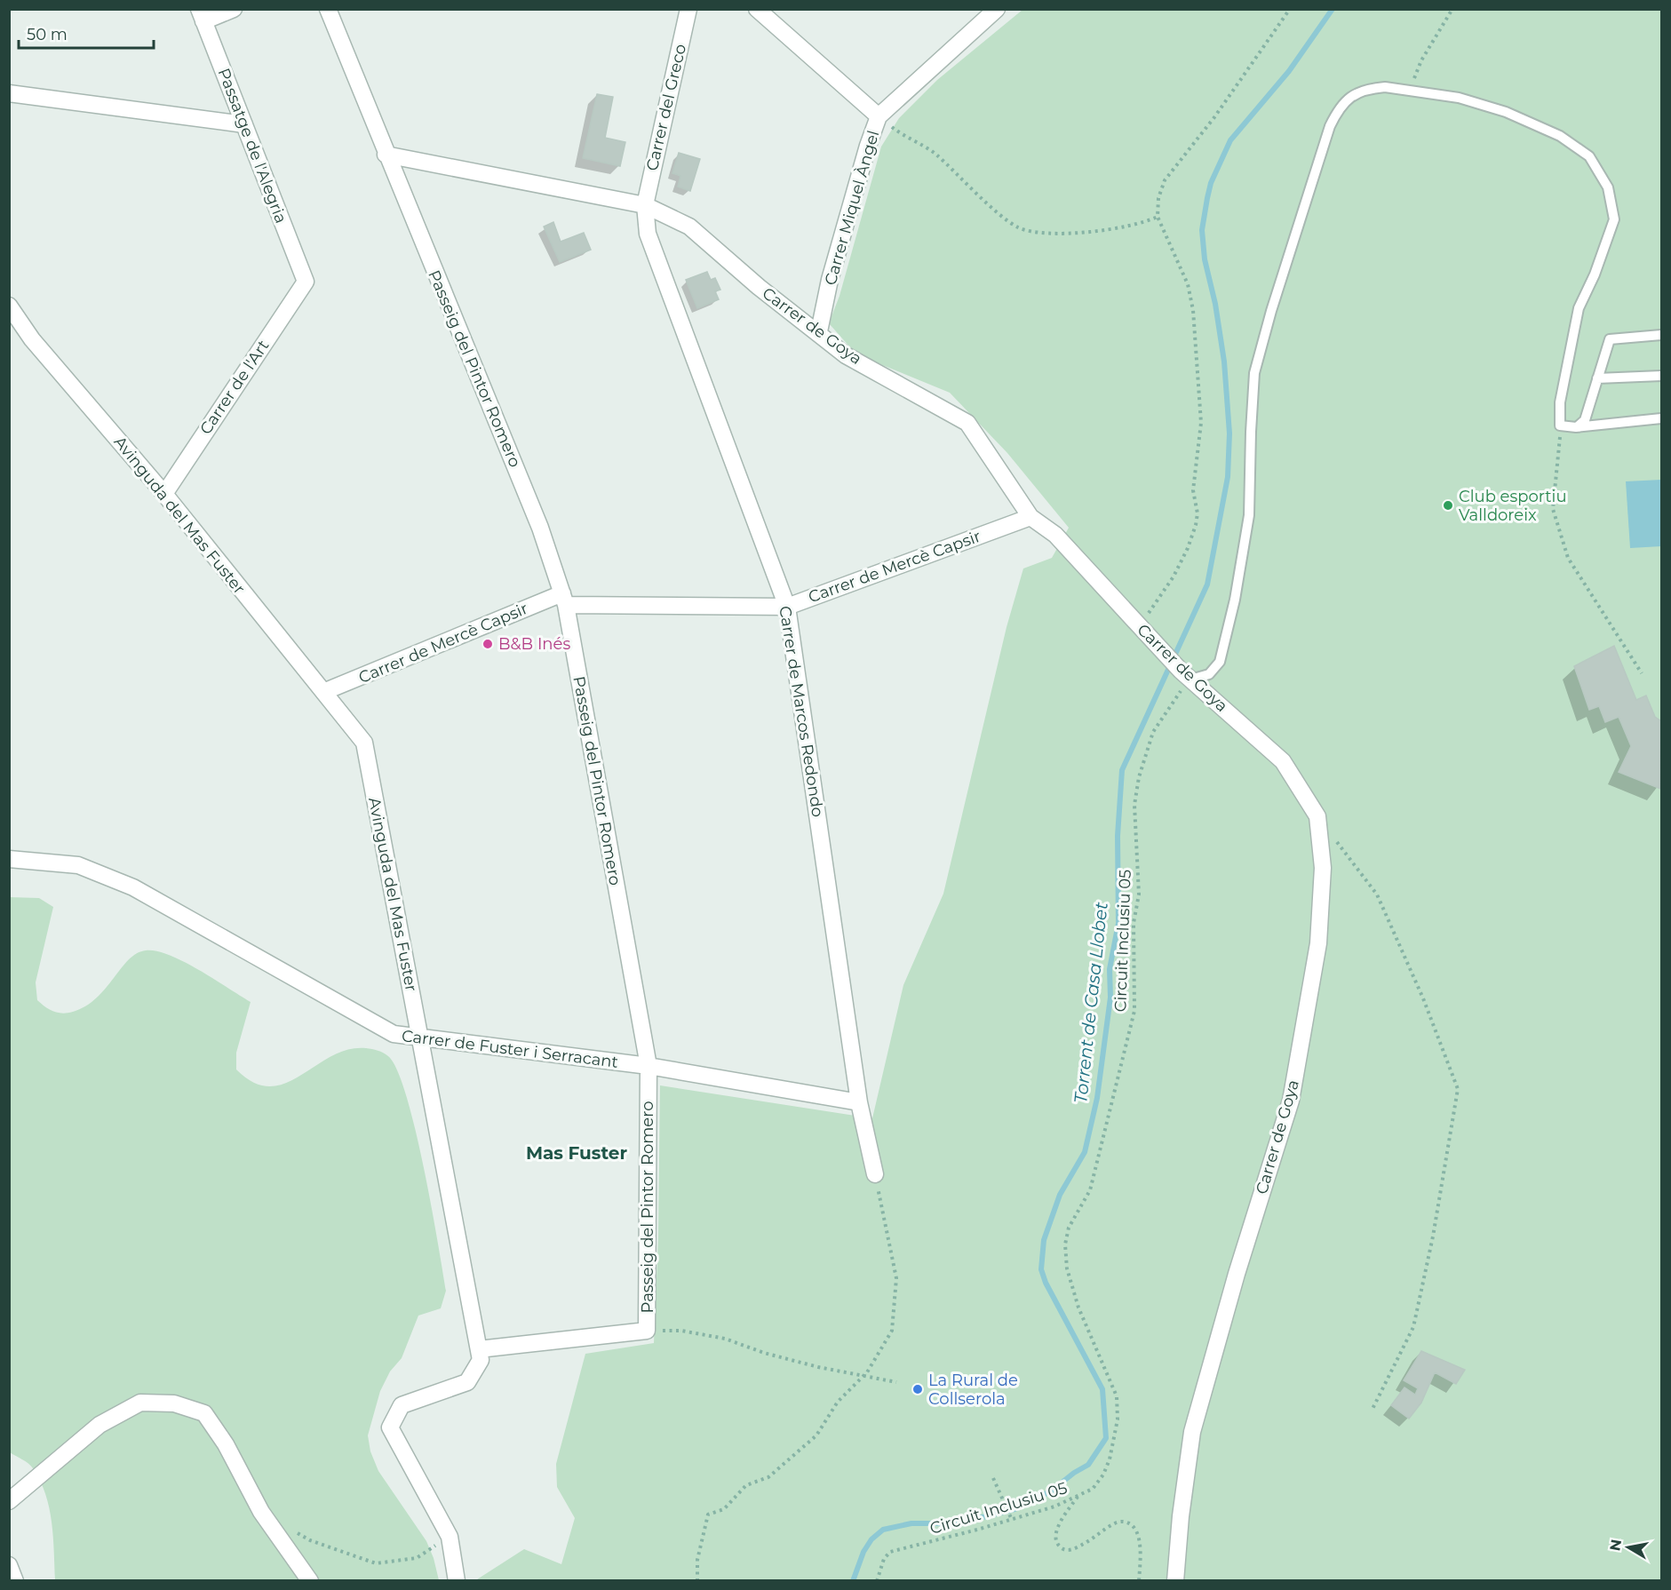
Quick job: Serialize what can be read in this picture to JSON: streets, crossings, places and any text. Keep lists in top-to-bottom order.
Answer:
{
  "streets": {
    "street": [
      "Carrer del Greco",
      "Passatge de l'Alegria",
      "Carrer Miquel Àngel",
      "Carrer de Goya",
      "Passeig del Pintor Romero",
      "Carrer de l'Art",
      "Avinguda del Mas Fuster",
      "Carrer de Mercè Capsir",
      "Carrer de Marcos Redondo",
      "Carrer de Fuster i Serracant"
    ],
    "path": ["Circuit Inclusiu 05"]
  },
  "crossings": [
    ["Carrer del Greco", "Carrer de Goya"],
    ["Carrer del Greco", "Carrer de Marcos Redondo"],
    ["Passatge de l'Alegria", "Carrer de l'Art"],
    ["Carrer Miquel Àngel", "Carrer de Goya"],
    ["Carrer de Goya", "Passeig del Pintor Romero"],
    ["Carrer de Goya", "Carrer de Mercè Capsir"],
    ["Carrer de Goya", "Carrer de Marcos Redondo"],
    ["Carrer de Goya", "Circuit Inclusiu 05"],
    ["Passeig del Pintor Romero", "Avinguda del Mas Fuster"],
    ["Passeig del Pintor Romero", "Carrer de Mercè Capsir"],
    ["Passeig del Pintor Romero", "Carrer de Fuster i Serracant"],
    ["Carrer de l'Art", "Avinguda del Mas Fuster"],
    ["Avinguda del Mas Fuster", "Carrer de Mercè Capsir"],
    ["Avinguda del Mas Fuster", "Carrer de Fuster i Serracant"],
    ["Carrer de Mercè Capsir", "Carrer de Marcos Redondo"],
    ["Carrer de Marcos Redondo", "Carrer de Fuster i Serracant"]
  ],
  "districts": ["Mas Fuster"],
  "water": ["Torrent de Casa Llobet"],
  "places": ["Club esportiu Valldoreix", "B&B Inés", "La Rural de Collserola"],
  "scale_bar": "50 m",
  "north": "left"
}
